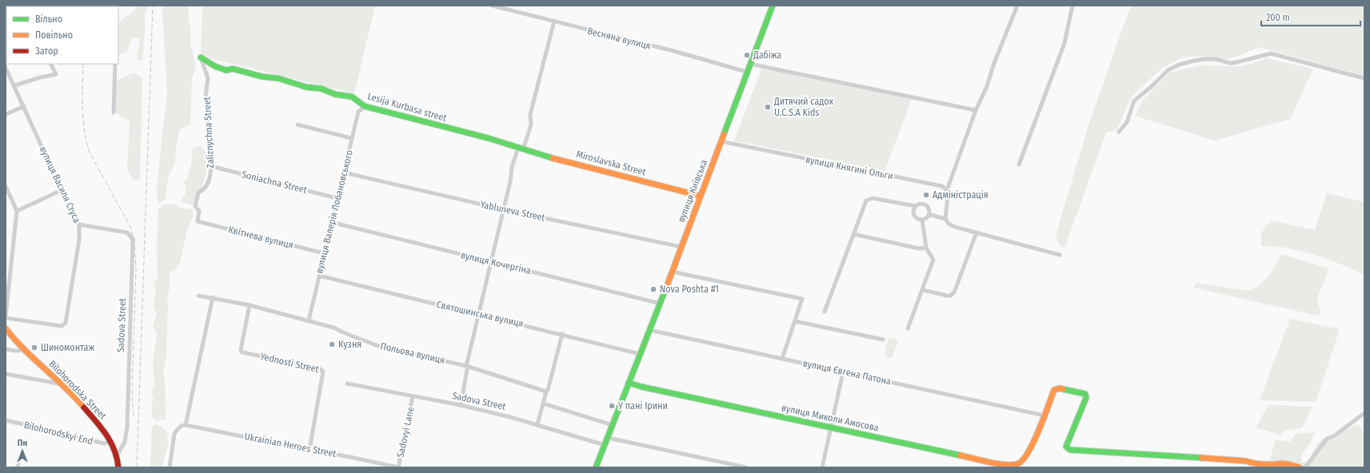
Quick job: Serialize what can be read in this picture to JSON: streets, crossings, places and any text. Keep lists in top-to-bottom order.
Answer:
{
  "streets": {
    "street": [
      "Весняна вулиця",
      "Lesija Kurbasa street",
      "Zaliznychna Street",
      "Miroslavska Street",
      "вулиця Княгині Ольги",
      "Soniachna Street",
      "вулиця Василя Стуса",
      "вулиця Київська",
      "Yabluneva Street",
      "вулиця Валерія Лобановського",
      "Квітнева вулиця",
      "вулиця Кочергіна",
      "Святошинська вулиця",
      "Sadova Street",
      "Польова вулиця",
      "Yednosti Street",
      "вулиця Євгена Патона",
      "Bilohorodska Street",
      "вулиця Миколи Амосова",
      "Sadovyi Lane",
      "Bilohorodskyi End",
      "Ukrainian Heroes Street"
    ]
  },
  "crossings": [
    ["Весняна вулиця", "вулиця Київська"],
    ["Lesija Kurbasa street", "Zaliznychna Street"],
    ["Lesija Kurbasa street", "Miroslavska Street"],
    ["Lesija Kurbasa street", "вулиця Валерія Лобановського"],
    ["Zaliznychna Street", "Soniachna Street"],
    ["Zaliznychna Street", "Квітнева вулиця"],
    ["Miroslavska Street", "вулиця Київська"],
    ["вулиця Княгині Ольги", "вулиця Київська"],
    ["Soniachna Street", "вулиця Валерія Лобановського"],
    ["вулиця Василя Стуса", "Sadova Street"],
    ["вулиця Київська", "Yabluneva Street"],
    ["вулиця Київська", "вулиця Кочергіна"],
    ["вулиця Київська", "Святошинська вулиця"],
    ["вулиця Київська", "Sadova Street"],
    ["вулиця Київська", "вулиця Євгена Патона"],
    ["вулиця Київська", "вулиця Миколи Амосова"],
    ["Yabluneva Street", "вулиця Валерія Лобановського"],
    ["вулиця Валерія Лобановського", "Квітнева вулиця"],
    ["вулиця Валерія Лобановського", "вулиця Кочергіна"],
    ["вулиця Валерія Лобановського", "Святошинська вулиця"],
    ["вулиця Валерія Лобановського", "Польова вулиця"],
    ["Sadova Street", "Bilohorodska Street"],
    ["Sadova Street", "Sadovyi Lane"],
    ["Польова вулиця", "Yednosti Street"],
    ["Yednosti Street", "Ukrainian Heroes Street"],
    ["вулиця Євгена Патона", "вулиця Миколи Амосова"],
    ["Bilohorodska Street", "Bilohorodskyi End"],
    ["Sadovyi Lane", "Ukrainian Heroes Street"]
  ],
  "places": [
    "Дабіжа",
    "Дитячий садок U.C.S.A Kids",
    "Адміністрація",
    "Nova Poshta #1",
    "Кузня",
    "Шиномонтаж",
    "У пані Ірини"
  ],
  "legend": ["Вільно", "Повільно", "Затор"],
  "scale_bar": "200 m",
  "north": "top"
}
